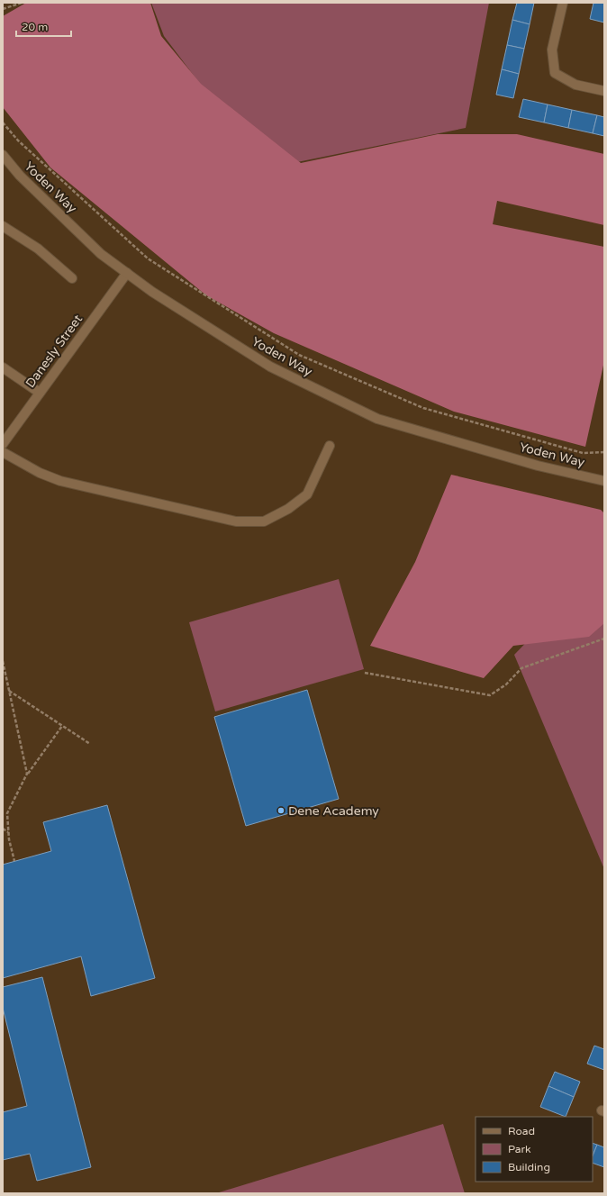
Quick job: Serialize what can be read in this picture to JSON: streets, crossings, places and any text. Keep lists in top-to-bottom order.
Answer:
{
  "streets": {
    "street": ["Yoden Way", "Danesly Street"]
  },
  "crossings": [
    ["Yoden Way", "Danesly Street"]
  ],
  "places": ["Dene Academy"],
  "legend": ["Road", "Park", "Building"],
  "scale_bar": "20 m"
}
